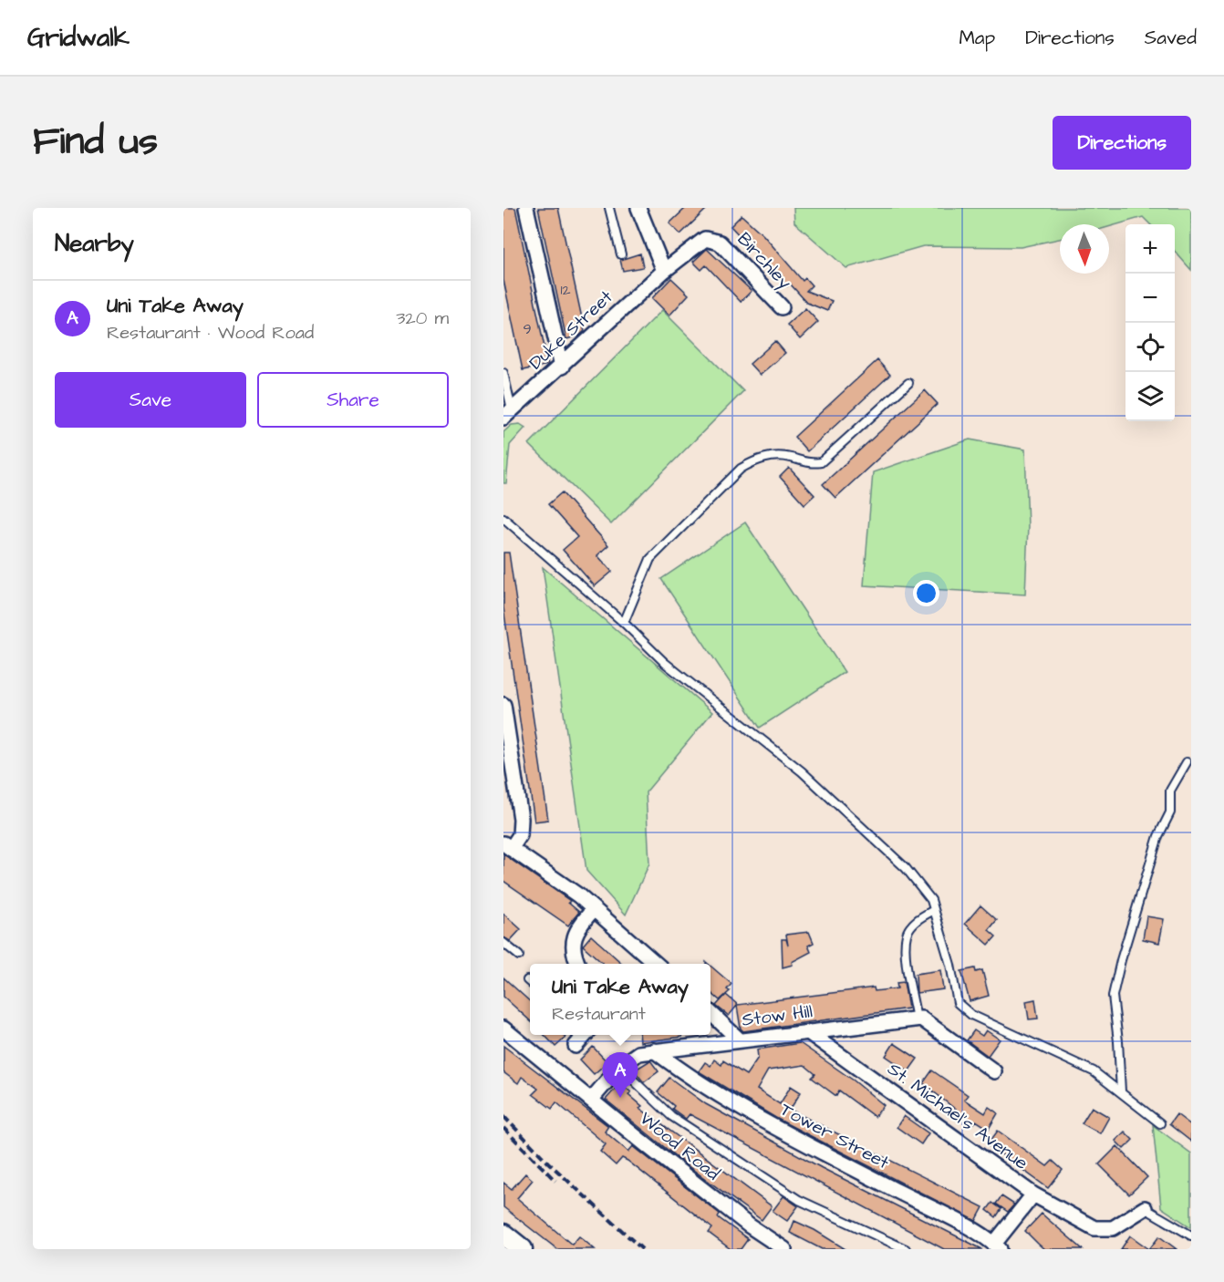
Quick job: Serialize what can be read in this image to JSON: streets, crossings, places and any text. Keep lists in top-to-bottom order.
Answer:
{
  "streets": {
    "street": [
      "Birchley",
      "Duke Street",
      "Stow Hill",
      "St. Michael's Avenue",
      "Tower Street",
      "Wood Road"
    ]
  },
  "crossings": [
    ["Birchley", "Duke Street"],
    ["Stow Hill", "St. Michael's Avenue"],
    ["Stow Hill", "Tower Street"],
    ["Stow Hill", "Wood Road"],
    ["St. Michael's Avenue", "Tower Street"]
  ],
  "house_numbers": ["12", "9"],
  "north": "bottom",
  "page": {
    "header": "Gridwalk",
    "nav": ["Map", "Directions", "Saved"],
    "title": "Find us",
    "buttons": [
      "Directions",
      ["Save", "Share"]
    ],
    "heading": "Nearby",
    "map_buttons": ["+", "−"],
    "list": [
      {
        "mark": "A",
        "name": "Uni Take Away",
        "note": "Restaurant · Wood Road",
        "value": "320 m"
      }
    ],
    "popup": ["Uni Take Away", "Restaurant"],
    "pins": "A"
  }
}
